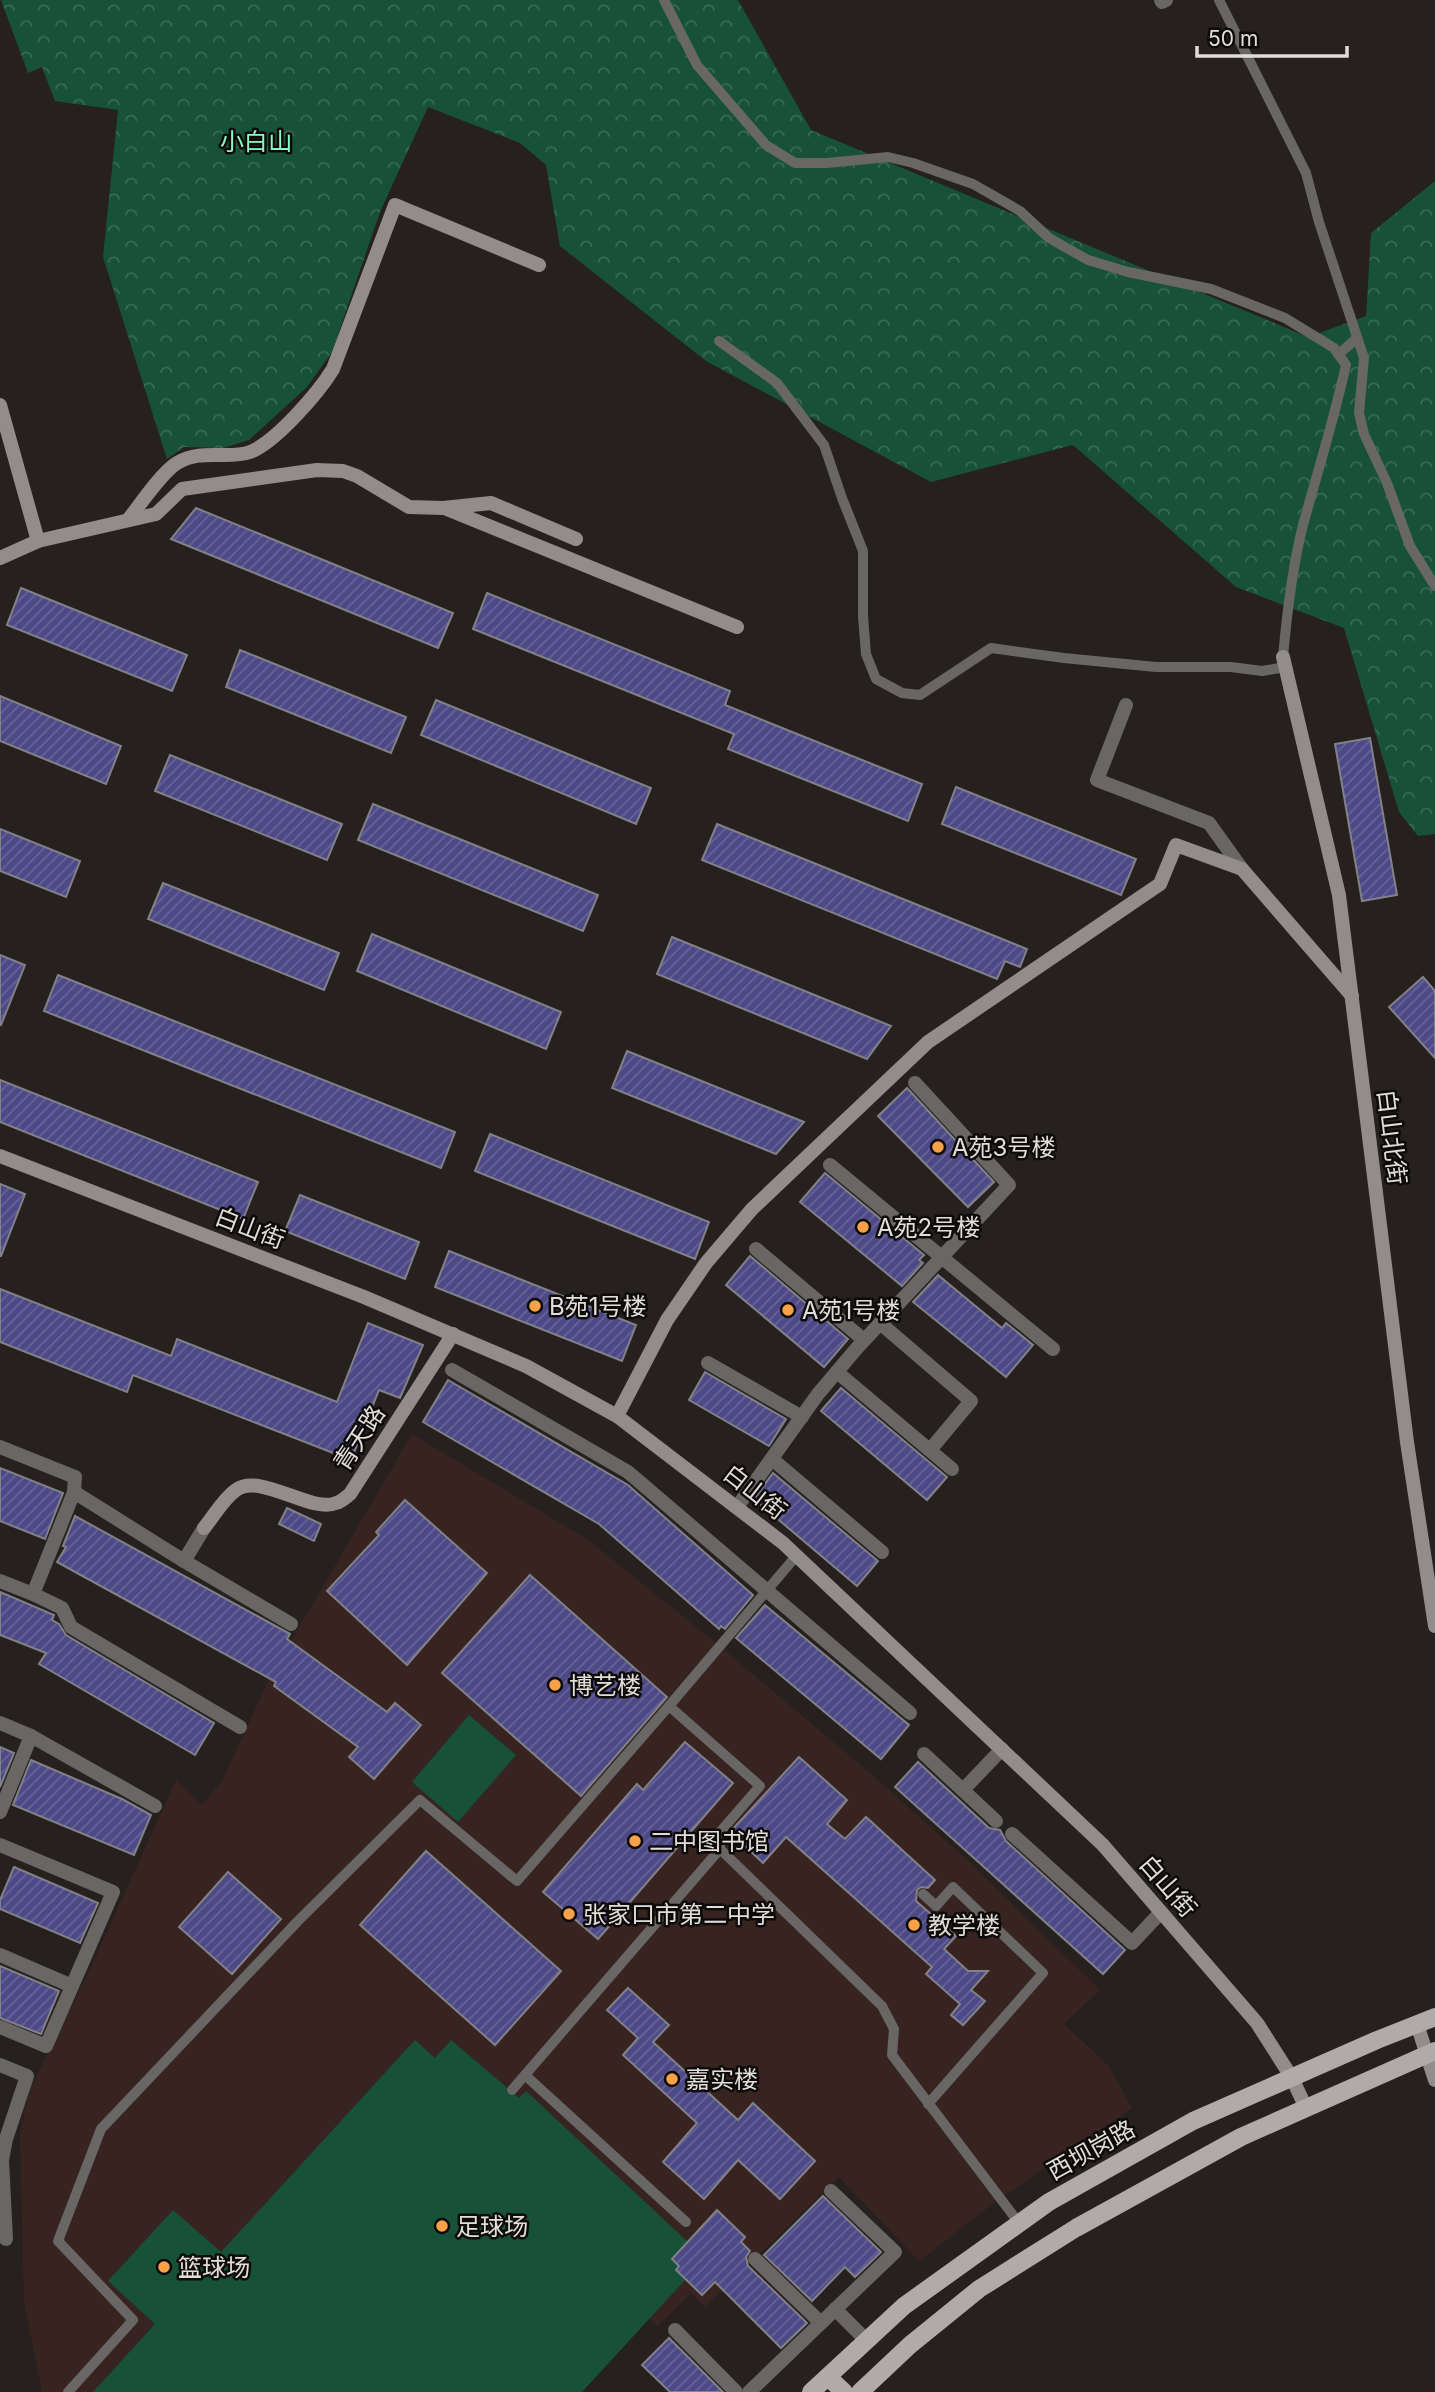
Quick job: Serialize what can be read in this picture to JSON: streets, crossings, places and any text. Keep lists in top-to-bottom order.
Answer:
{
  "streets": {
    "main road": ["西坝岗路"],
    "street": ["白山北街", "白山街", "青天路"]
  },
  "crossings": [
    ["白山街", "青天路"],
    ["白山街", "西坝岗路"]
  ],
  "parks": ["小白山"],
  "places": [
    "A苑3号楼",
    "A苑2号楼",
    "B苑1号楼",
    "A苑1号楼",
    "博艺楼",
    "二中图书馆",
    "张家口市第二中学",
    "教学楼",
    "嘉实楼",
    "足球场",
    "篮球场"
  ],
  "scale_bar": "50 m"
}
